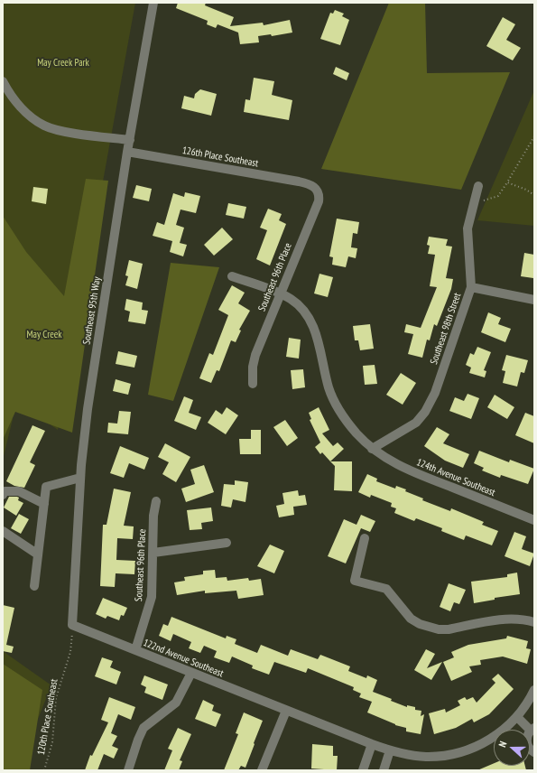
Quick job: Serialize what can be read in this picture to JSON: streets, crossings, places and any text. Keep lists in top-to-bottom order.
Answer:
{
  "streets": {
    "street": [
      "126th Place Southeast",
      "Southeast 96th Place",
      "Southeast 95th Way",
      "Southeast 98th Street",
      "124th Avenue Southeast",
      "122nd Avenue Southeast"
    ],
    "path": ["120th Place Southeast"]
  },
  "crossings": [
    ["126th Place Southeast", "Southeast 96th Place"],
    ["126th Place Southeast", "Southeast 95th Way"],
    ["Southeast 96th Place", "124th Avenue Southeast"],
    ["Southeast 96th Place", "122nd Avenue Southeast"],
    ["Southeast 95th Way", "122nd Avenue Southeast"],
    ["Southeast 95th Way", "120th Place Southeast"],
    ["Southeast 98th Street", "124th Avenue Southeast"],
    ["122nd Avenue Southeast", "120th Place Southeast"]
  ],
  "parks": ["May Creek Park", "May Creek"],
  "north": "left"
}
